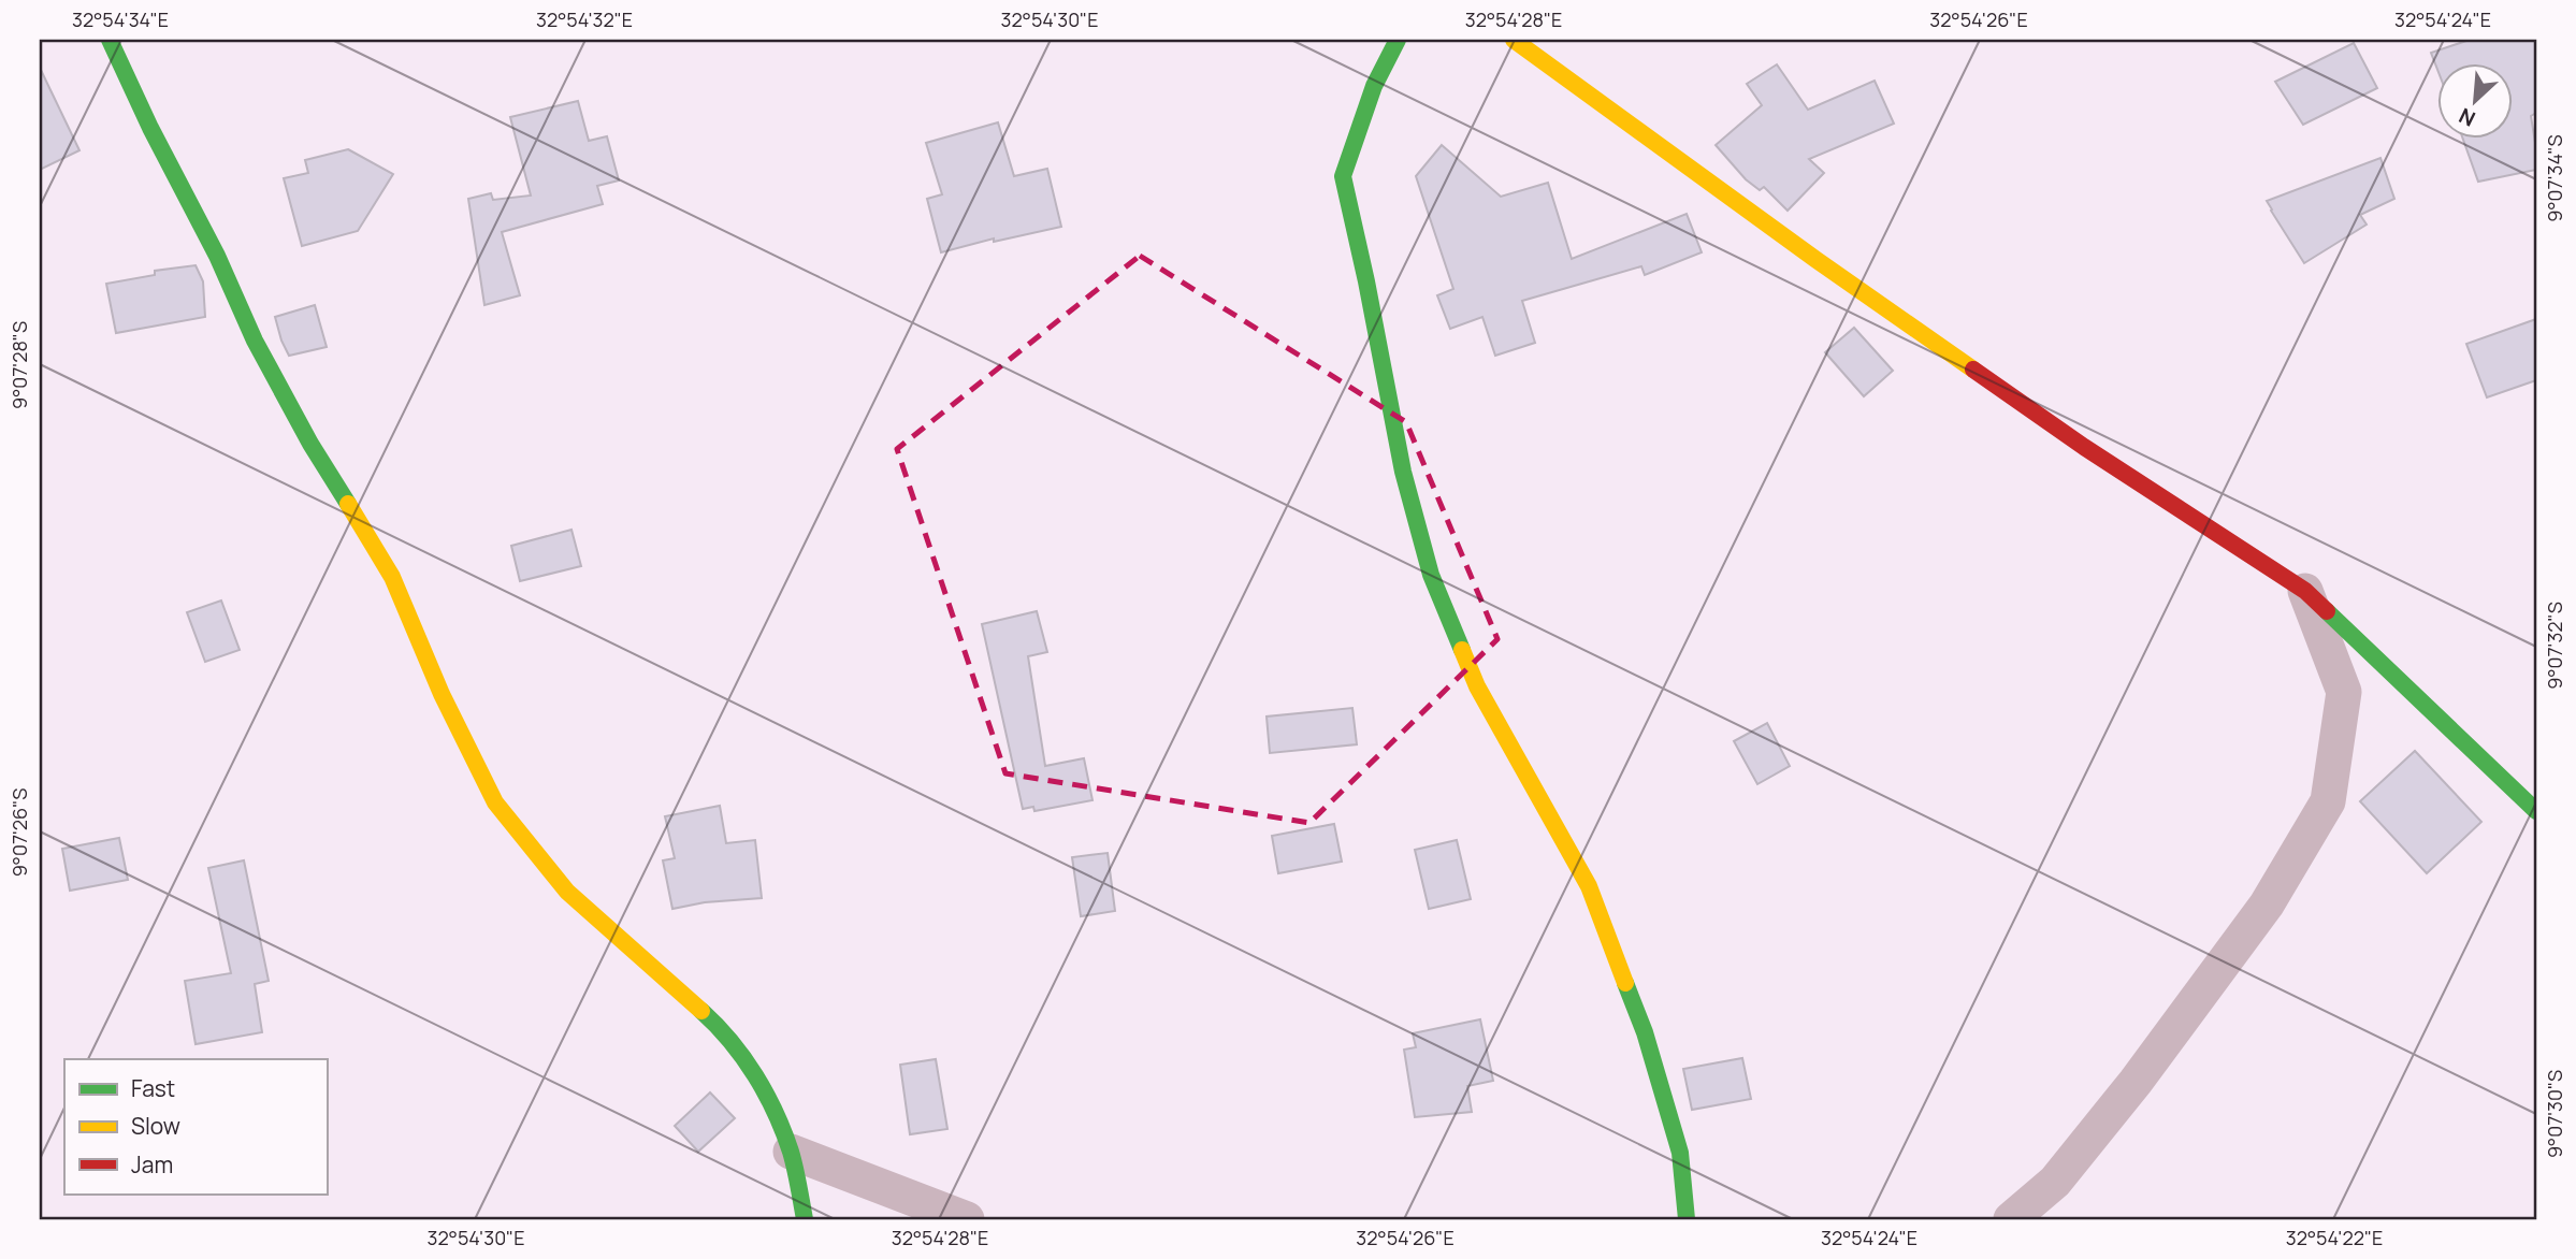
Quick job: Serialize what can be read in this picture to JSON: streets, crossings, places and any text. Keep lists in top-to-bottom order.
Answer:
{
  "legend": ["Fast", "Slow", "Jam"],
  "north": "bottom left",
  "coordinates": [
    "32°54'34\"E",
    "32°54'32\"E",
    "32°54'30\"E",
    "32°54'28\"E",
    "32°54'26\"E",
    "32°54'24\"E",
    "9°07'34\"S",
    "9°07'28\"S",
    "9°07'32\"S",
    "9°07'26\"S",
    "9°07'30\"S",
    "32°54'22\"E"
  ]
}
